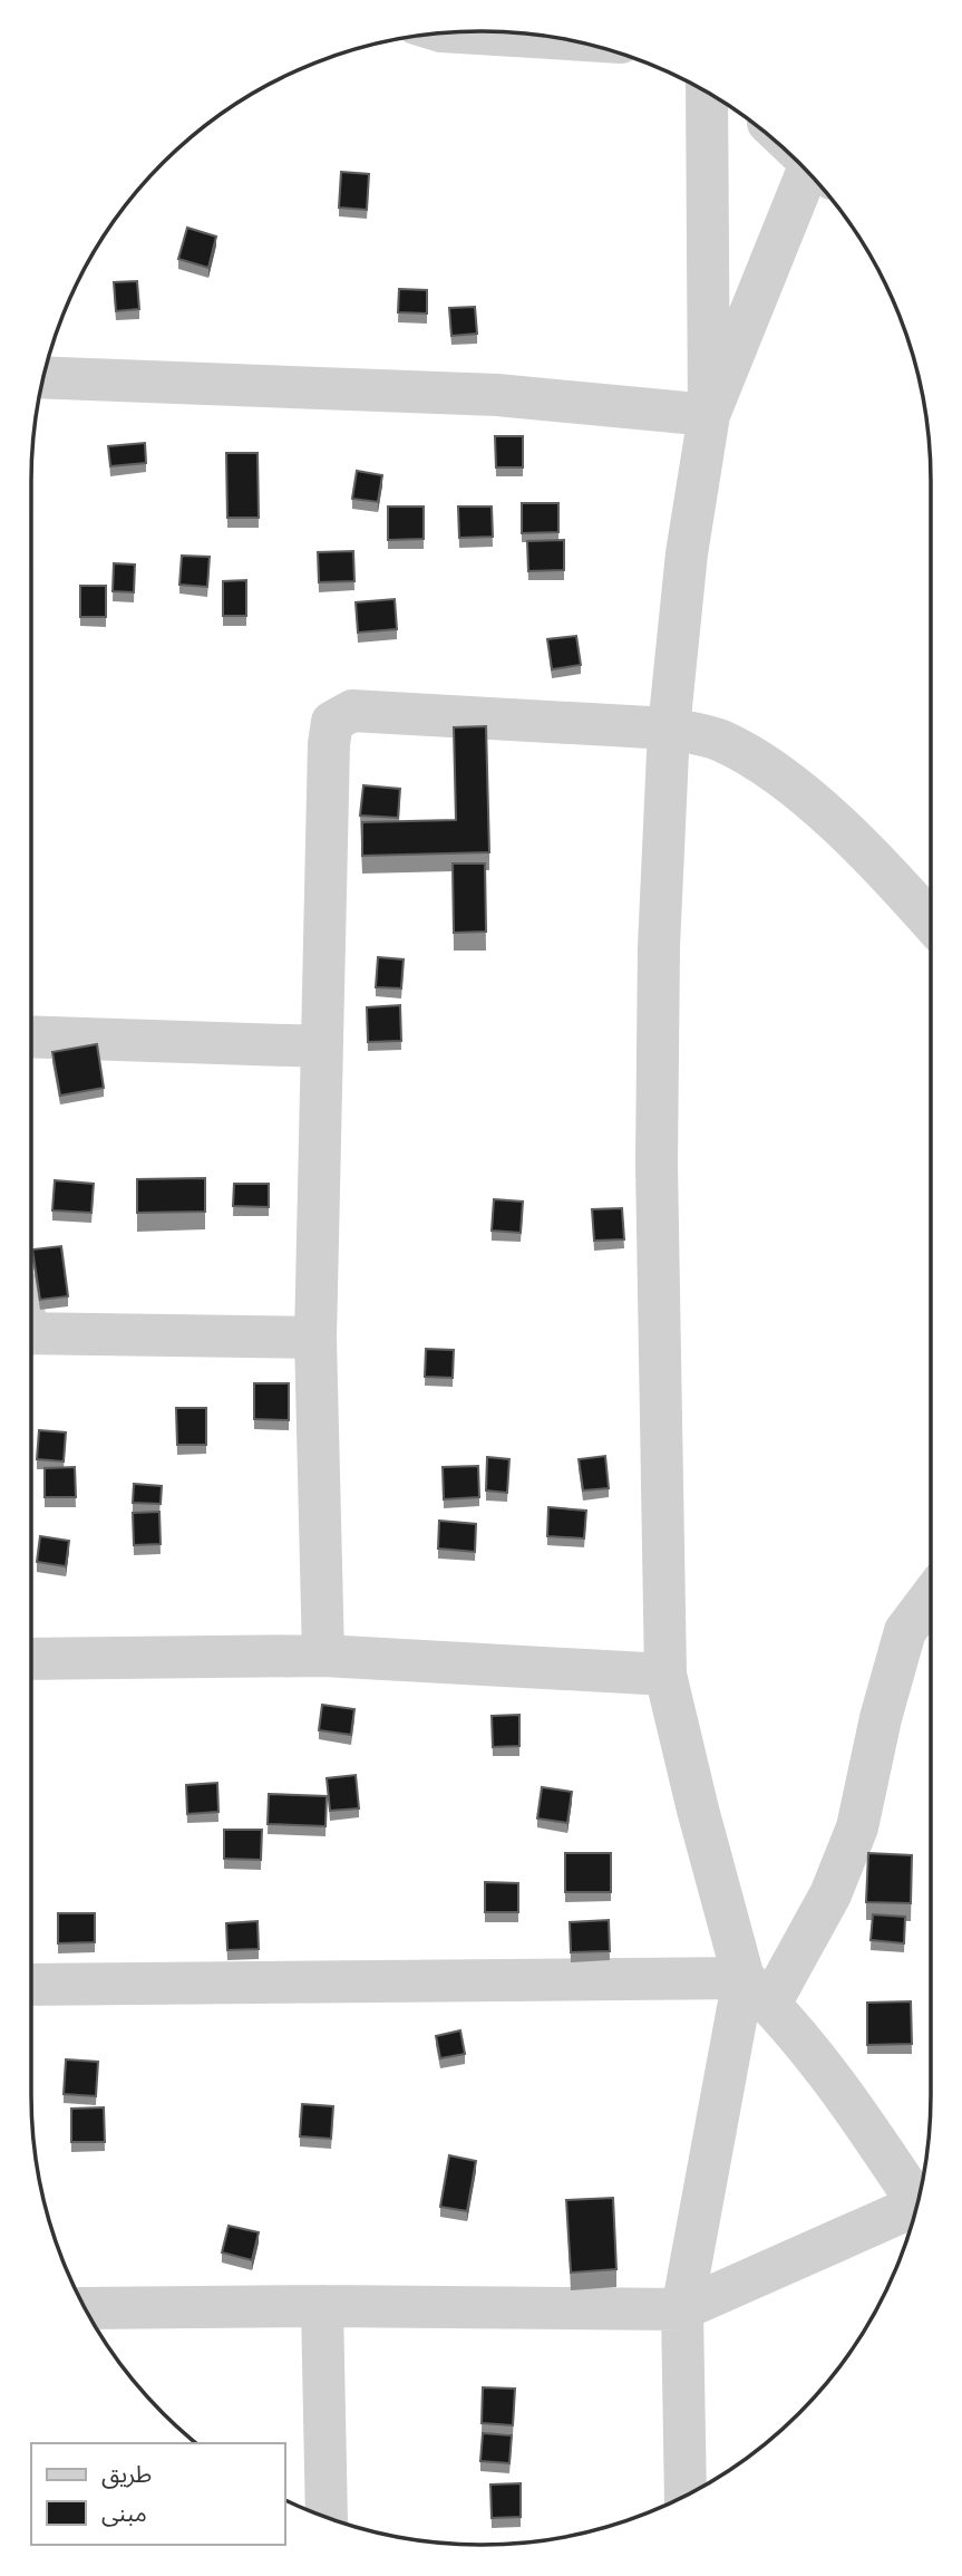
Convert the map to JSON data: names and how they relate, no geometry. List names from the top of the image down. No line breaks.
{"legend":["طريق","مبنى"]}
